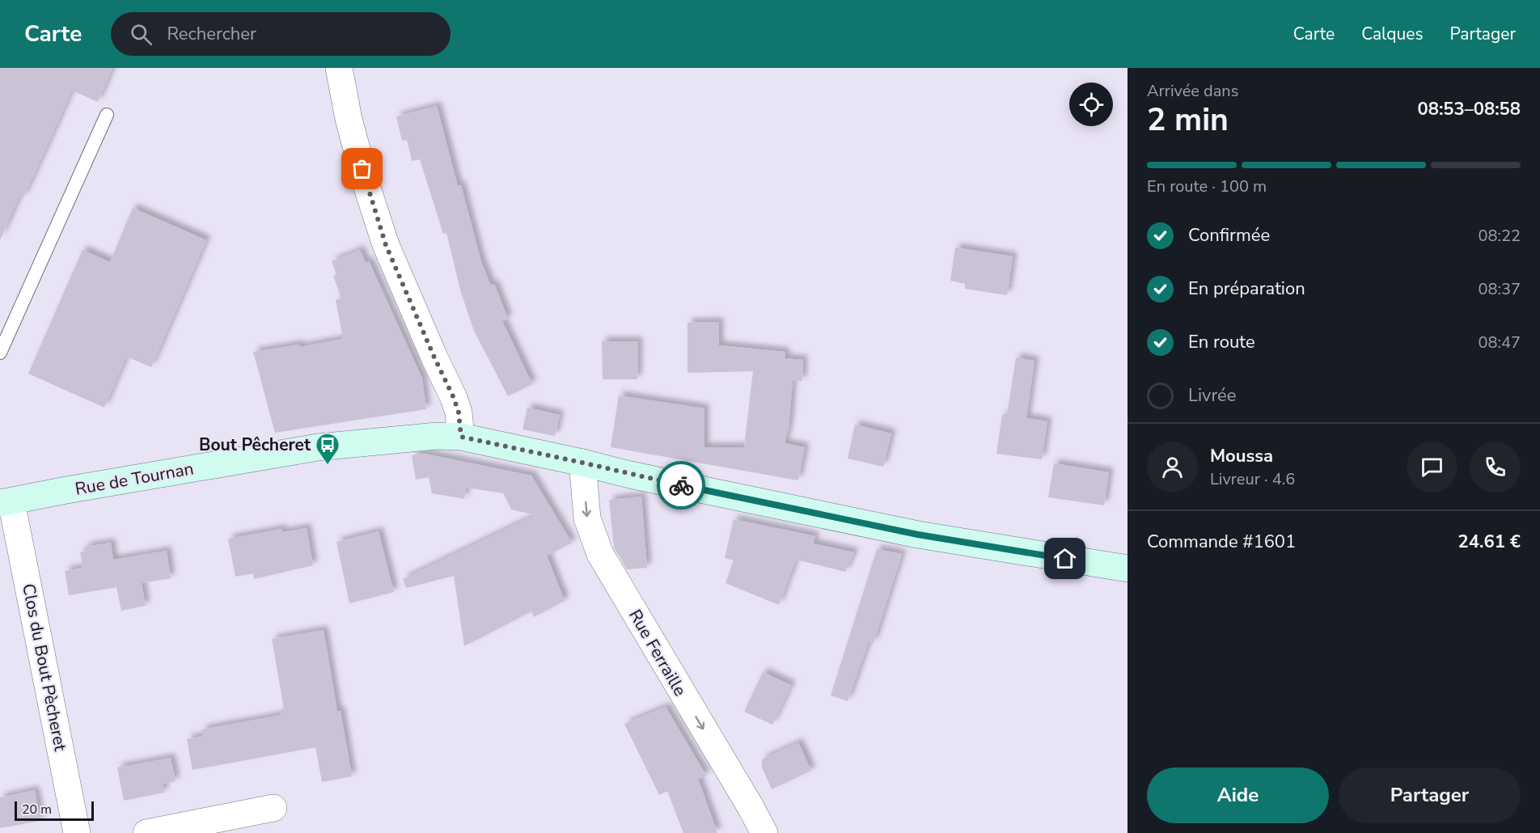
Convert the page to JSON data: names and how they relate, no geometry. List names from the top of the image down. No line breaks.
{"streets":{"street":["Rue de Tournan","Rue Ferraille","Clos du Bout Pècheret"]},"crossings":[["Rue de Tournan","Rue Ferraille"],["Rue de Tournan","Clos du Bout Pècheret"]],"one_way":["Rue Ferraille"],"places":{"bus stop":["Bout Pêcheret"]},"scale_bar":"20 m","page":{"header":"Carte","search":"Rechercher","nav":["Carte","Calques","Partager"],"heading":["2 min","Arrivée dans","08:53–08:58"],"panel":["Moussa","Livreur · 4.6","Commande #1601","24.61 €"],"bar":"En route · 100 m","list":[["Confirmée","08:22"],["En préparation","08:37"],["En route","08:47"],"Livrée"],"buttons":["Aide","Partager"],"scale":"20 m"}}
